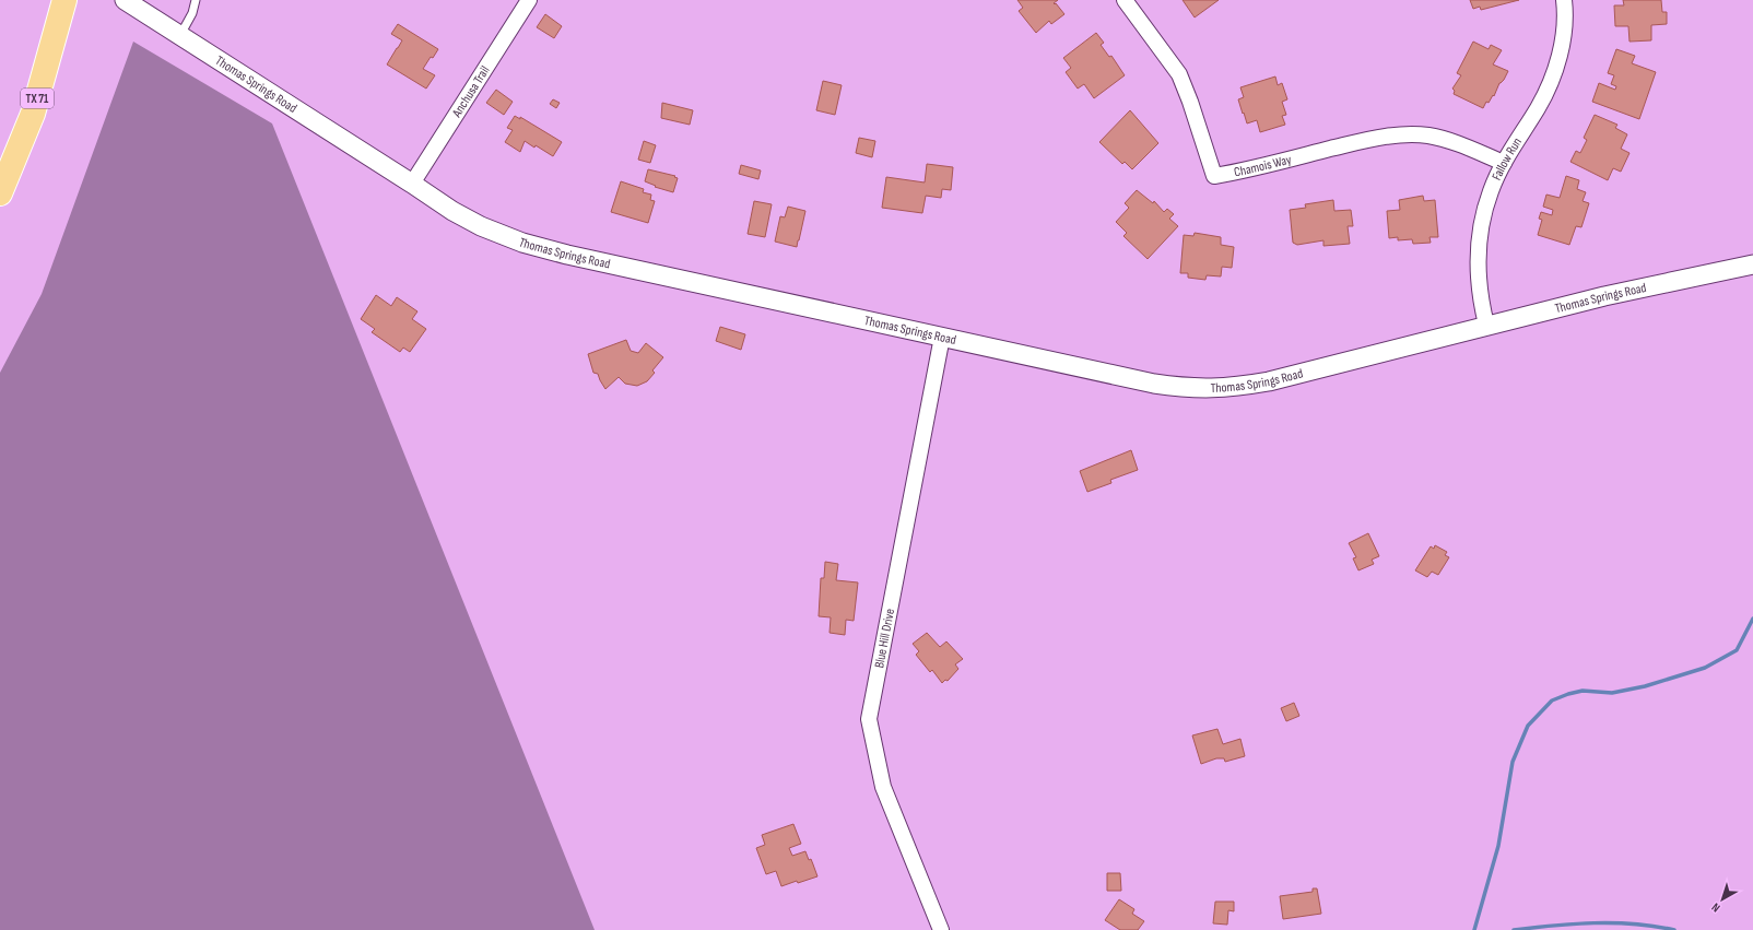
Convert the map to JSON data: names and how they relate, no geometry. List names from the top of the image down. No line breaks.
{"streets":{"main road":["TX 71"],"street":["Thomas Springs Road","Anchusa Trail","Fallow Run","Chamois Way","Blue Hill Drive"]},"crossings":[["Thomas Springs Road","Anchusa Trail"],["Thomas Springs Road","Fallow Run"],["Thomas Springs Road","Blue Hill Drive"],["Fallow Run","Chamois Way"]],"north":"bottom left"}
